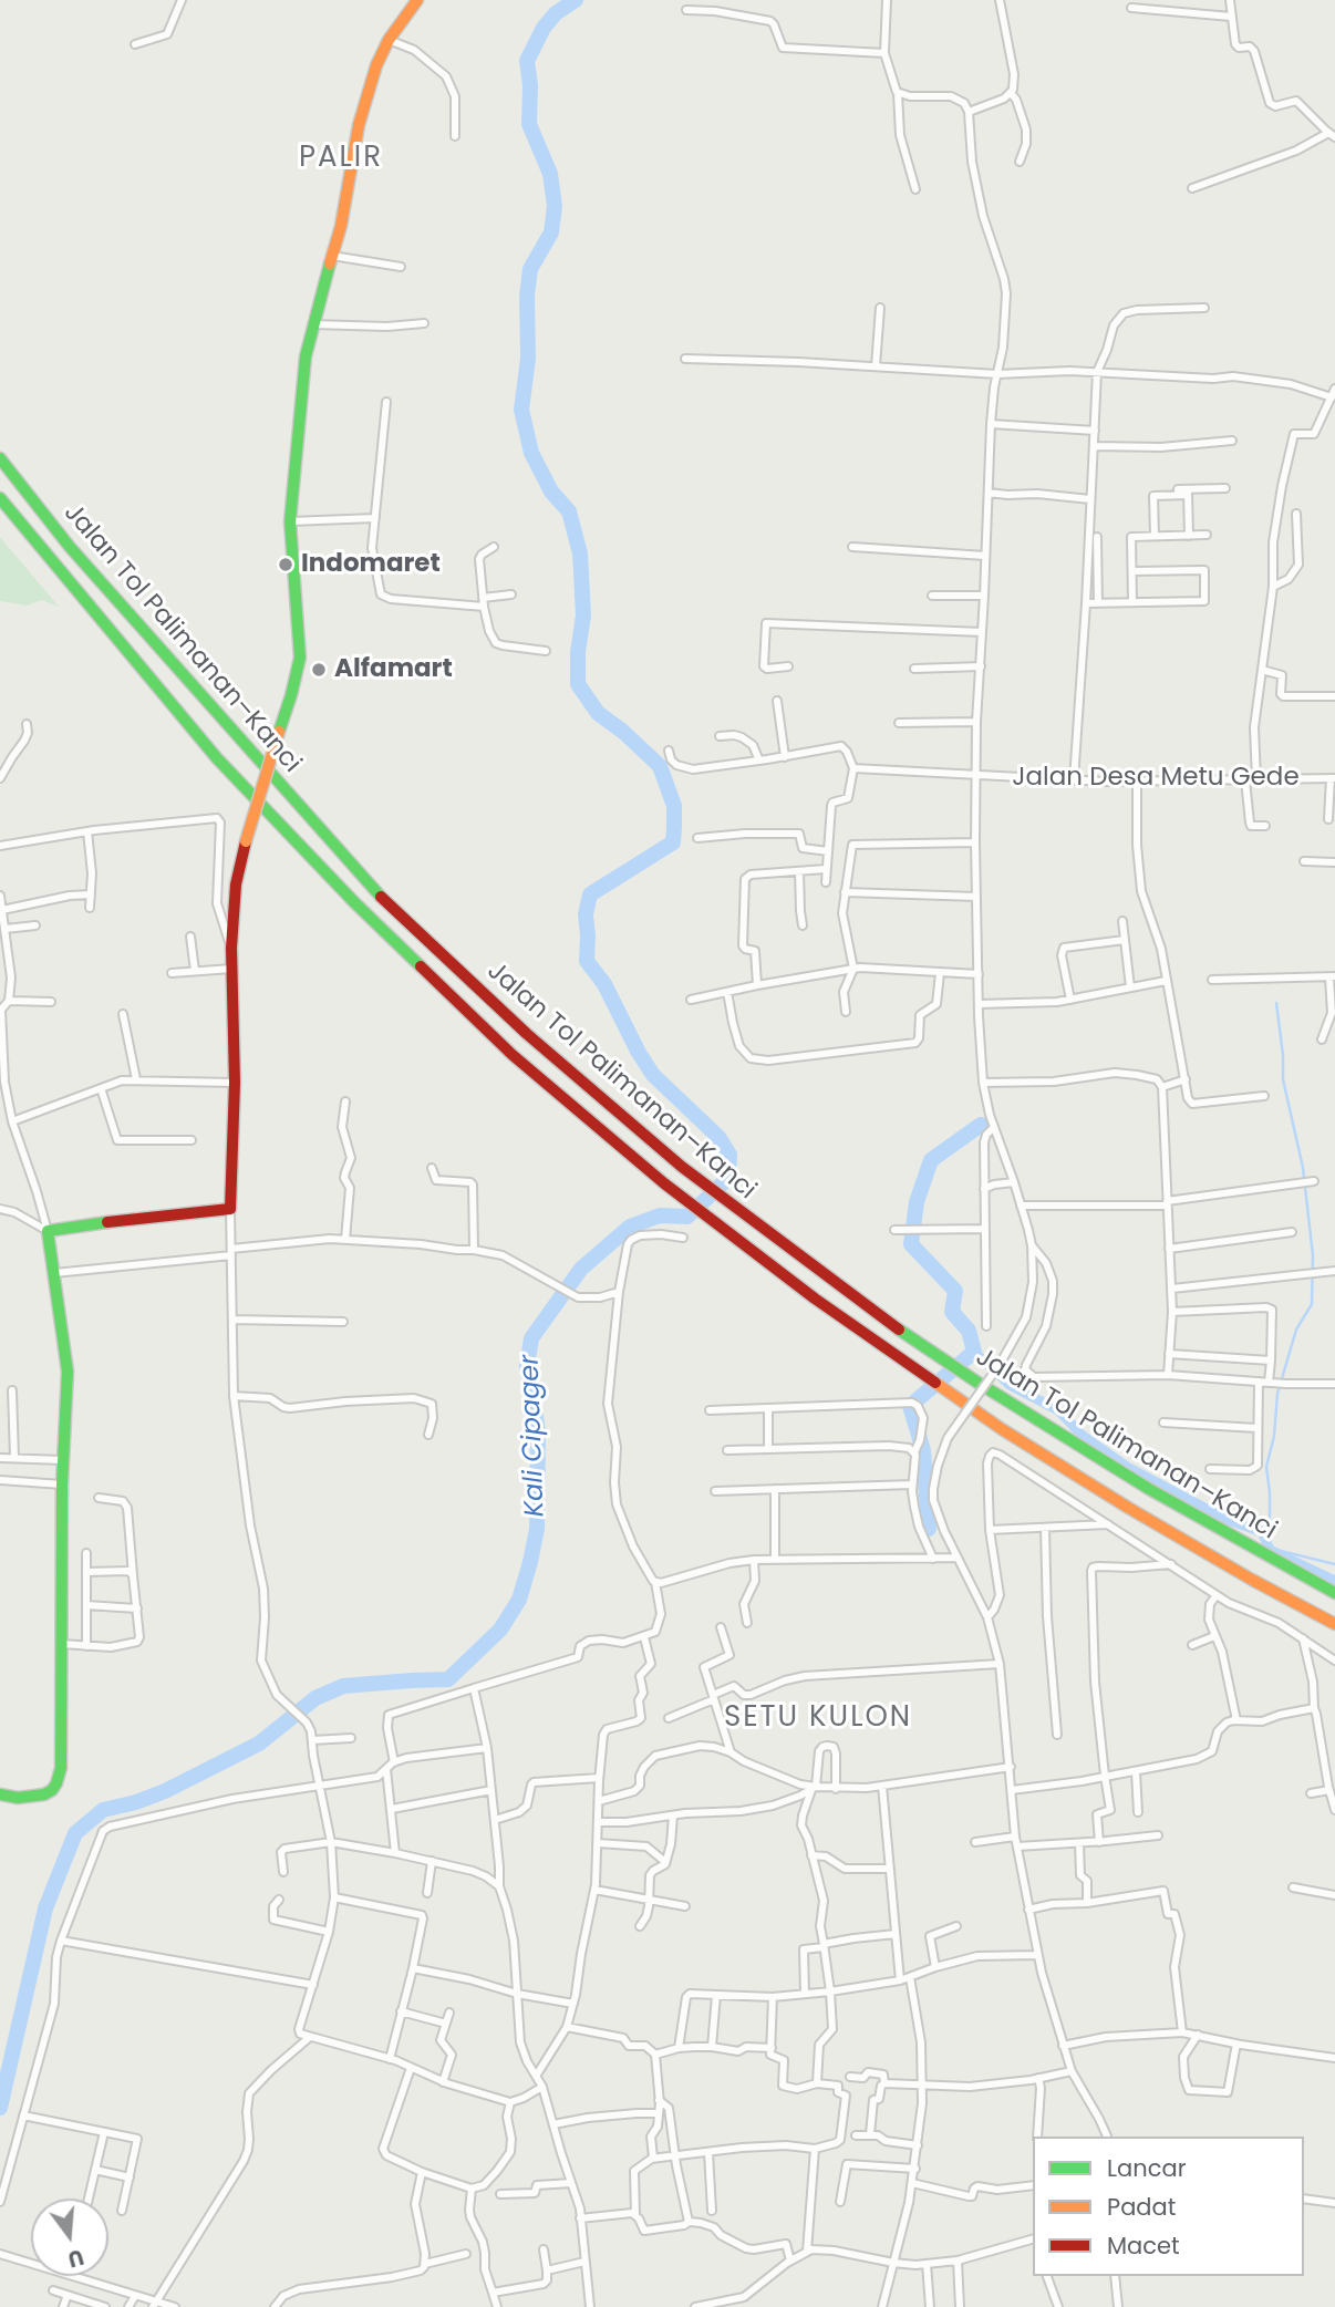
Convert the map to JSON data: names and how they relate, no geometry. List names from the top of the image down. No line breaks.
{"streets":{"main road":["Jalan Tol Palimanan–Kanci"],"street":["Jalan Desa Metu Gede"]},"districts":["PALIR","SETU KULON"],"water":["Kali Cipager"],"places":["Indomaret","Alfamart"],"legend":["Lancar","Padat","Macet"],"north":"bottom"}
